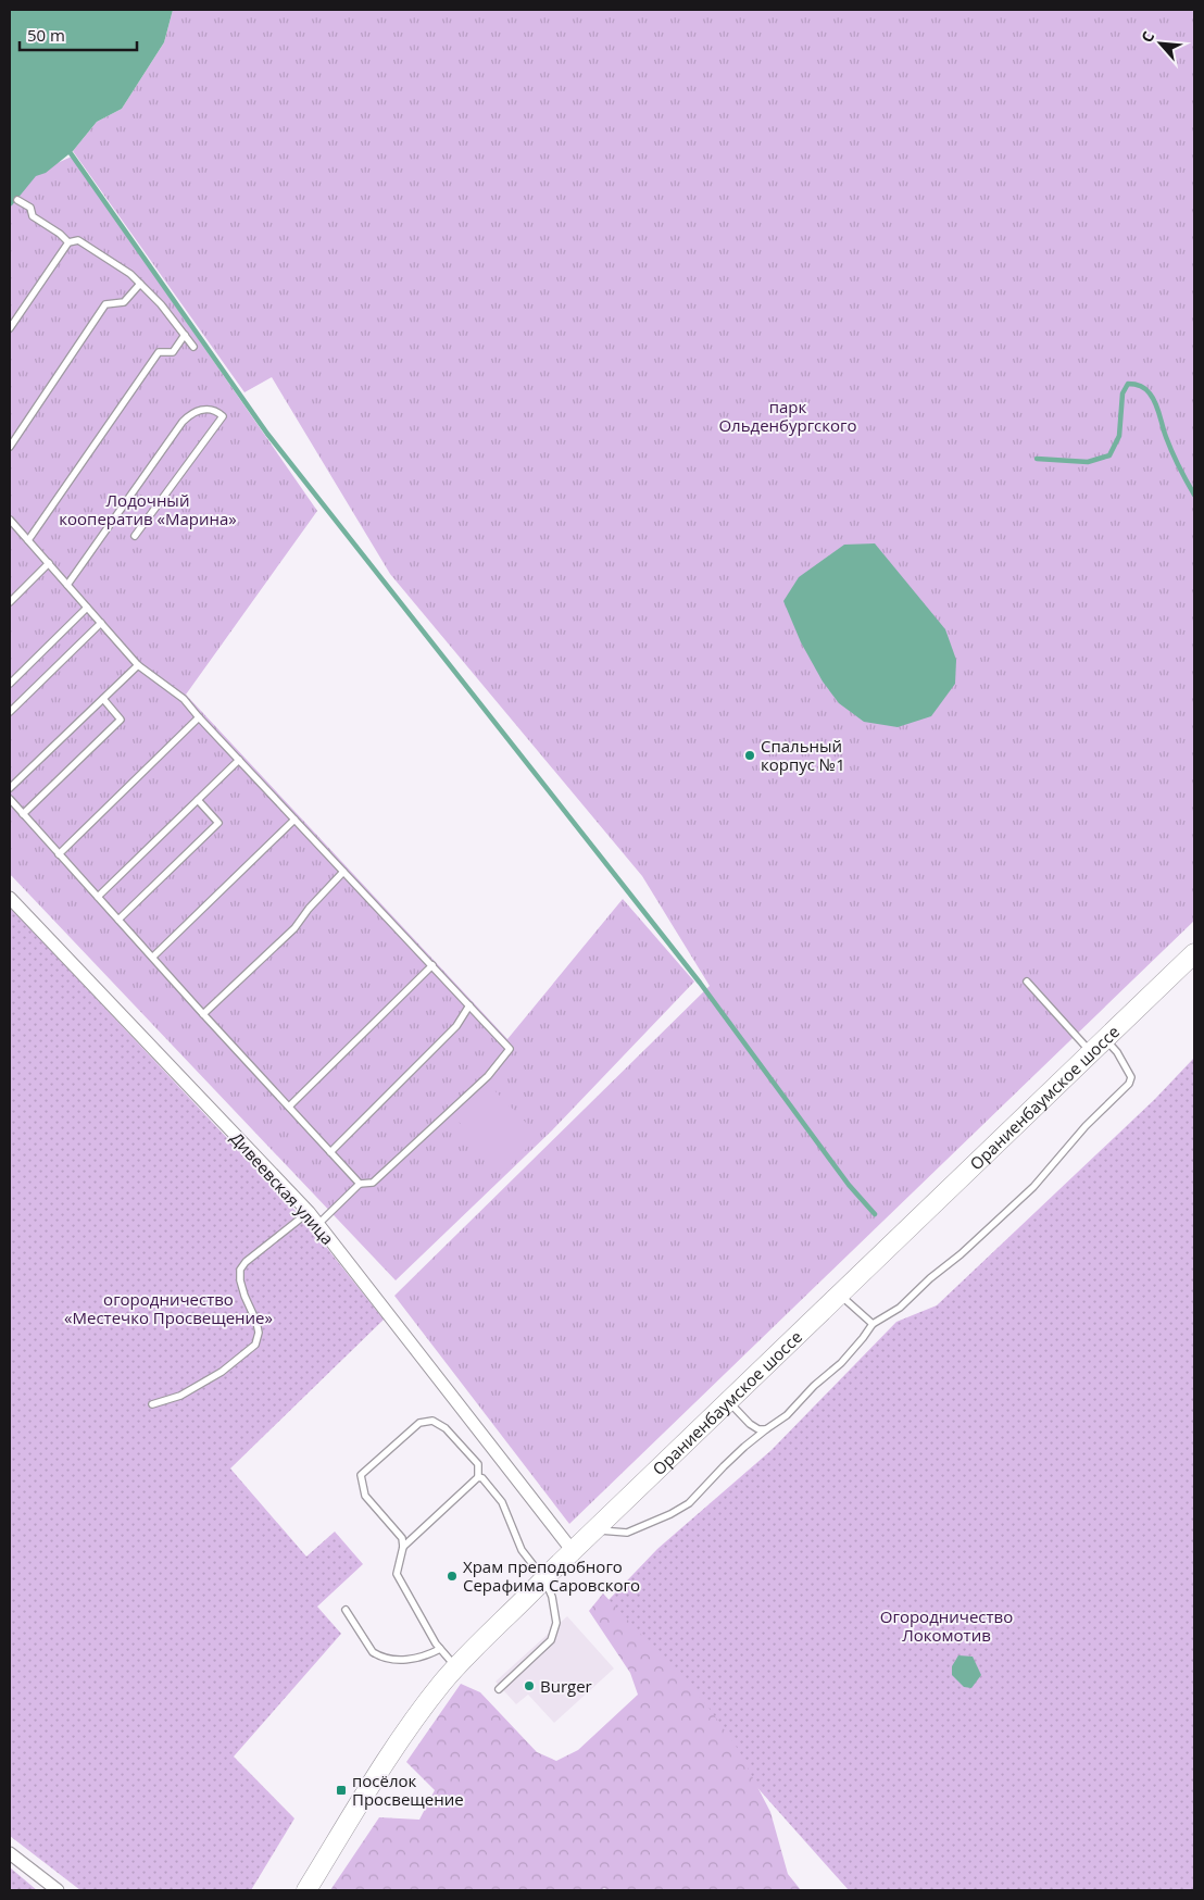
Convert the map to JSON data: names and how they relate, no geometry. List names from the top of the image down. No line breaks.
{"streets":{"main road":["Ораниенбаумское шоссе"],"street":["Дивеевская улица"]},"crossings":[["Ораниенбаумское шоссе","Дивеевская улица"]],"parks":["парк Ольденбургского","Лодочный кооператив «Марина»","огородничество «Местечко Просвещение»","Огородничество Локомотив"],"places":{"other":["Спальный корпус №1","Храм преподобного Серафима Саровского","Burger"],"transit":["посёлок Просвещение"]},"scale_bar":"50 m","north":"top left"}
